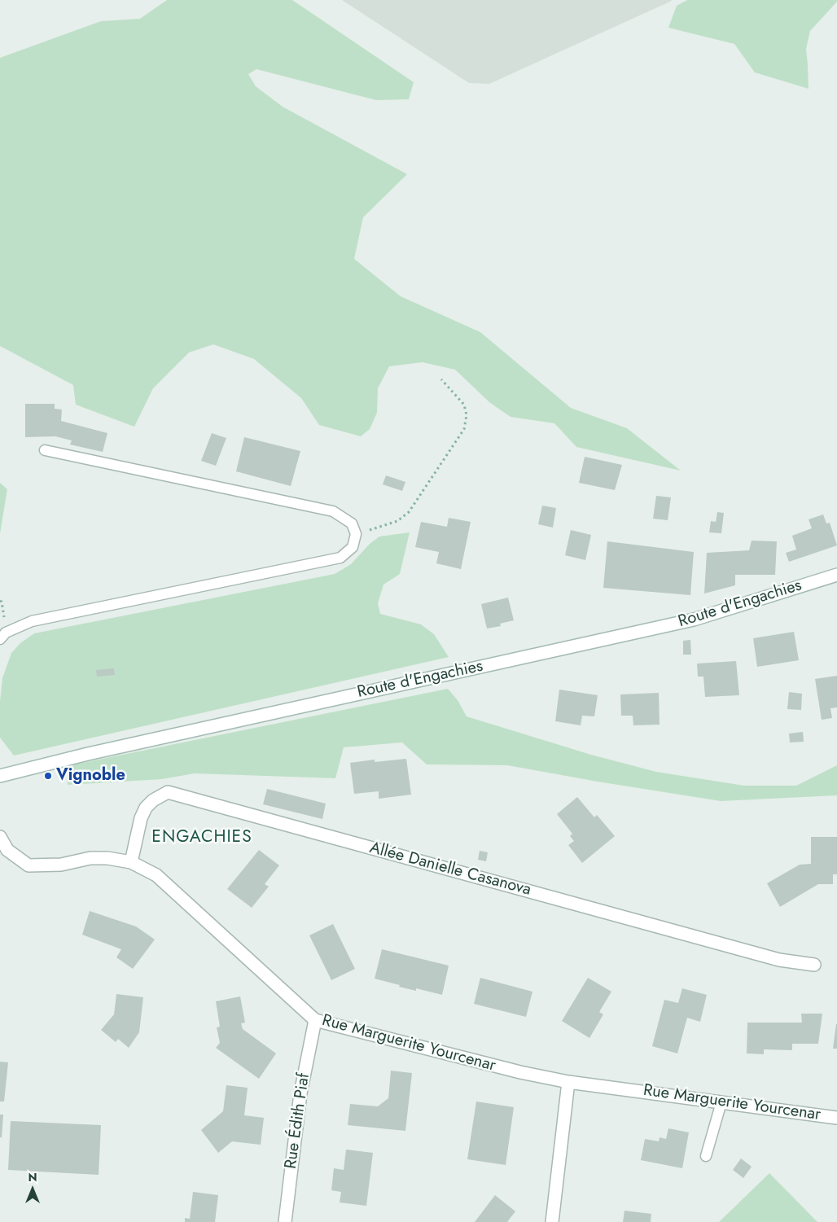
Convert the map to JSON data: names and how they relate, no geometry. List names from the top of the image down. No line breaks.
{"streets":{"street":["Route d'Engachies","Allée Danielle Casanova","Rue Marguerite Yourcenar","Rue Édith Piaf"]},"crossings":[["Allée Danielle Casanova","Rue Marguerite Yourcenar"],["Rue Marguerite Yourcenar","Rue Édith Piaf"]],"districts":["ENGACHIES"],"places":["Vignoble"],"north":"top"}
